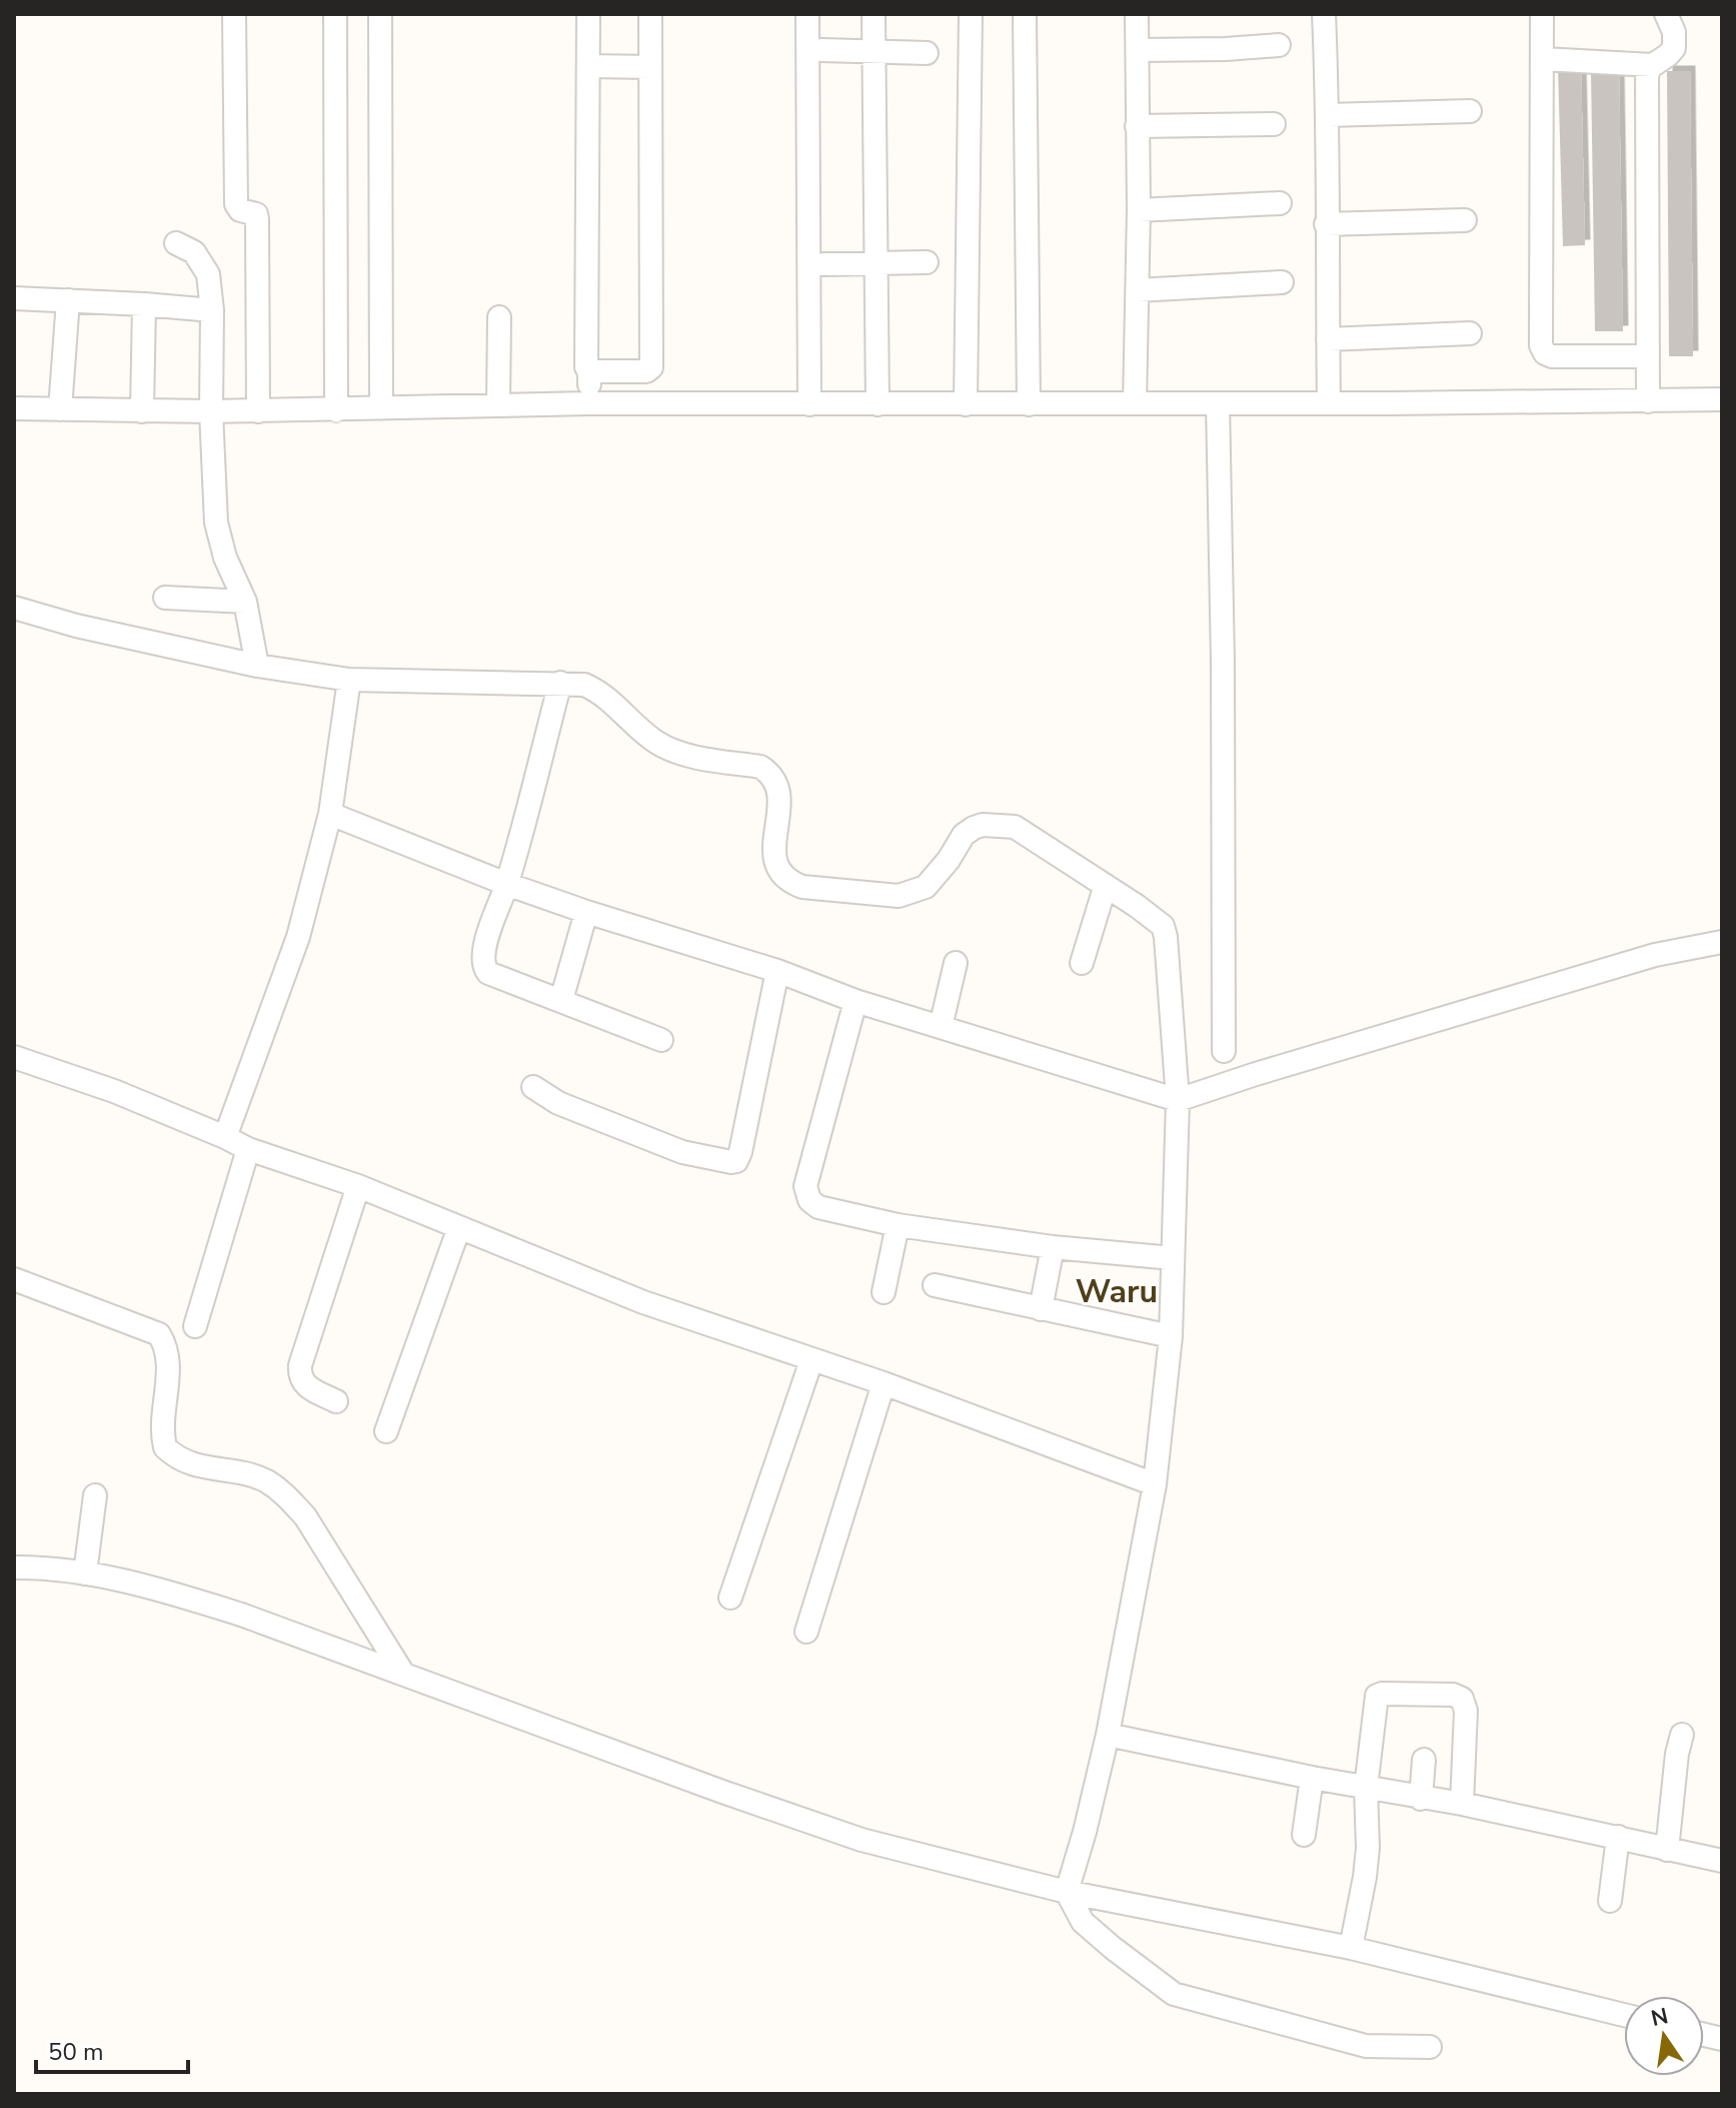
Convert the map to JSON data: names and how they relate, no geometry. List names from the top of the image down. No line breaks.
{"districts":["Waru"],"scale_bar":"50 m","north":"top"}
